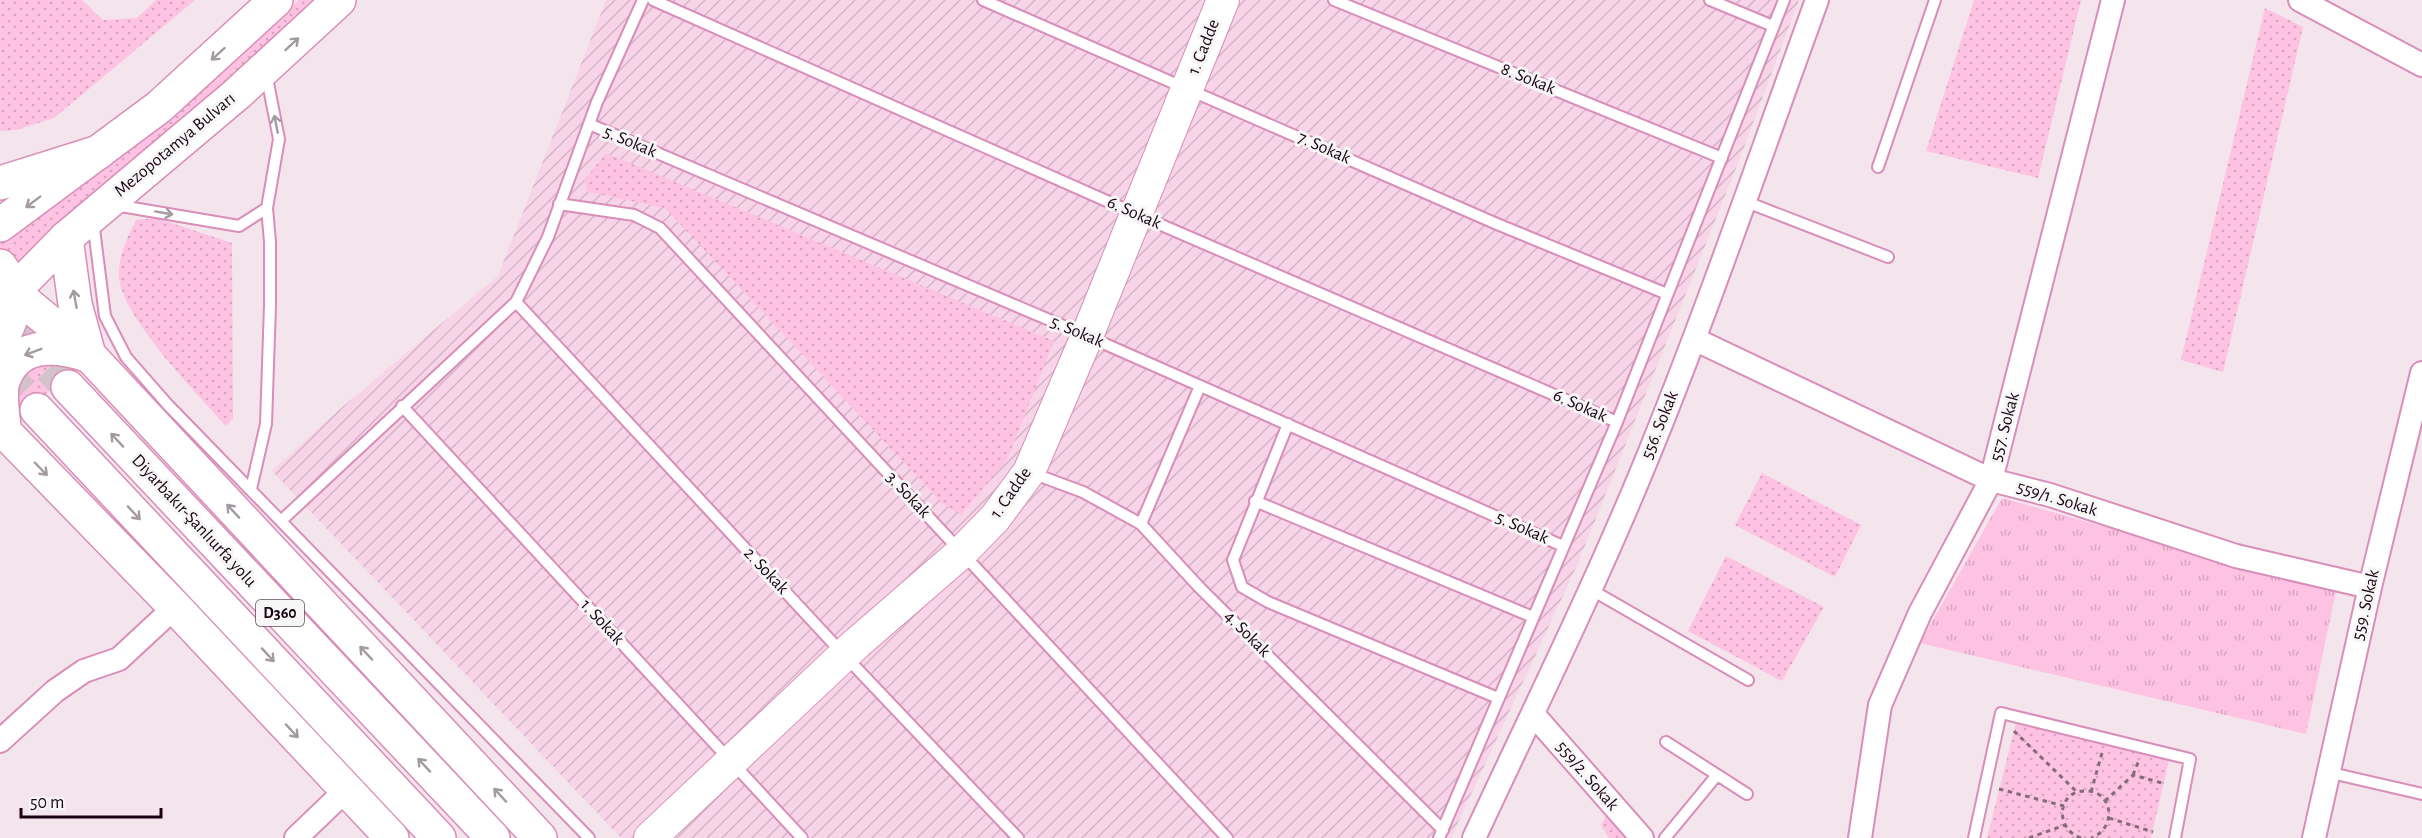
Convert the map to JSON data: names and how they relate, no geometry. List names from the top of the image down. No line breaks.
{"streets":{"main road":["Mezopotamya Bulvarı","Diyarbakır-Şanlıurfa yolu","D360"],"street":["1. Cadde","556. Sokak","557. Sokak","559/1. Sokak","559. Sokak","559/2. Sokak"],"lane":["8. Sokak","5. Sokak","7. Sokak","6. Sokak","3. Sokak","2. Sokak","1. Sokak","4. Sokak"]},"crossings":[["1. Cadde","5. Sokak"],["1. Cadde","7. Sokak"],["1. Cadde","6. Sokak"],["1. Cadde","3. Sokak"],["1. Cadde","2. Sokak"],["1. Cadde","1. Sokak"],["1. Cadde","4. Sokak"],["556. Sokak","559/1. Sokak"],["556. Sokak","559/2. Sokak"],["557. Sokak","559/1. Sokak"],["559/1. Sokak","559. Sokak"]],"scale_bar":"50 m"}
